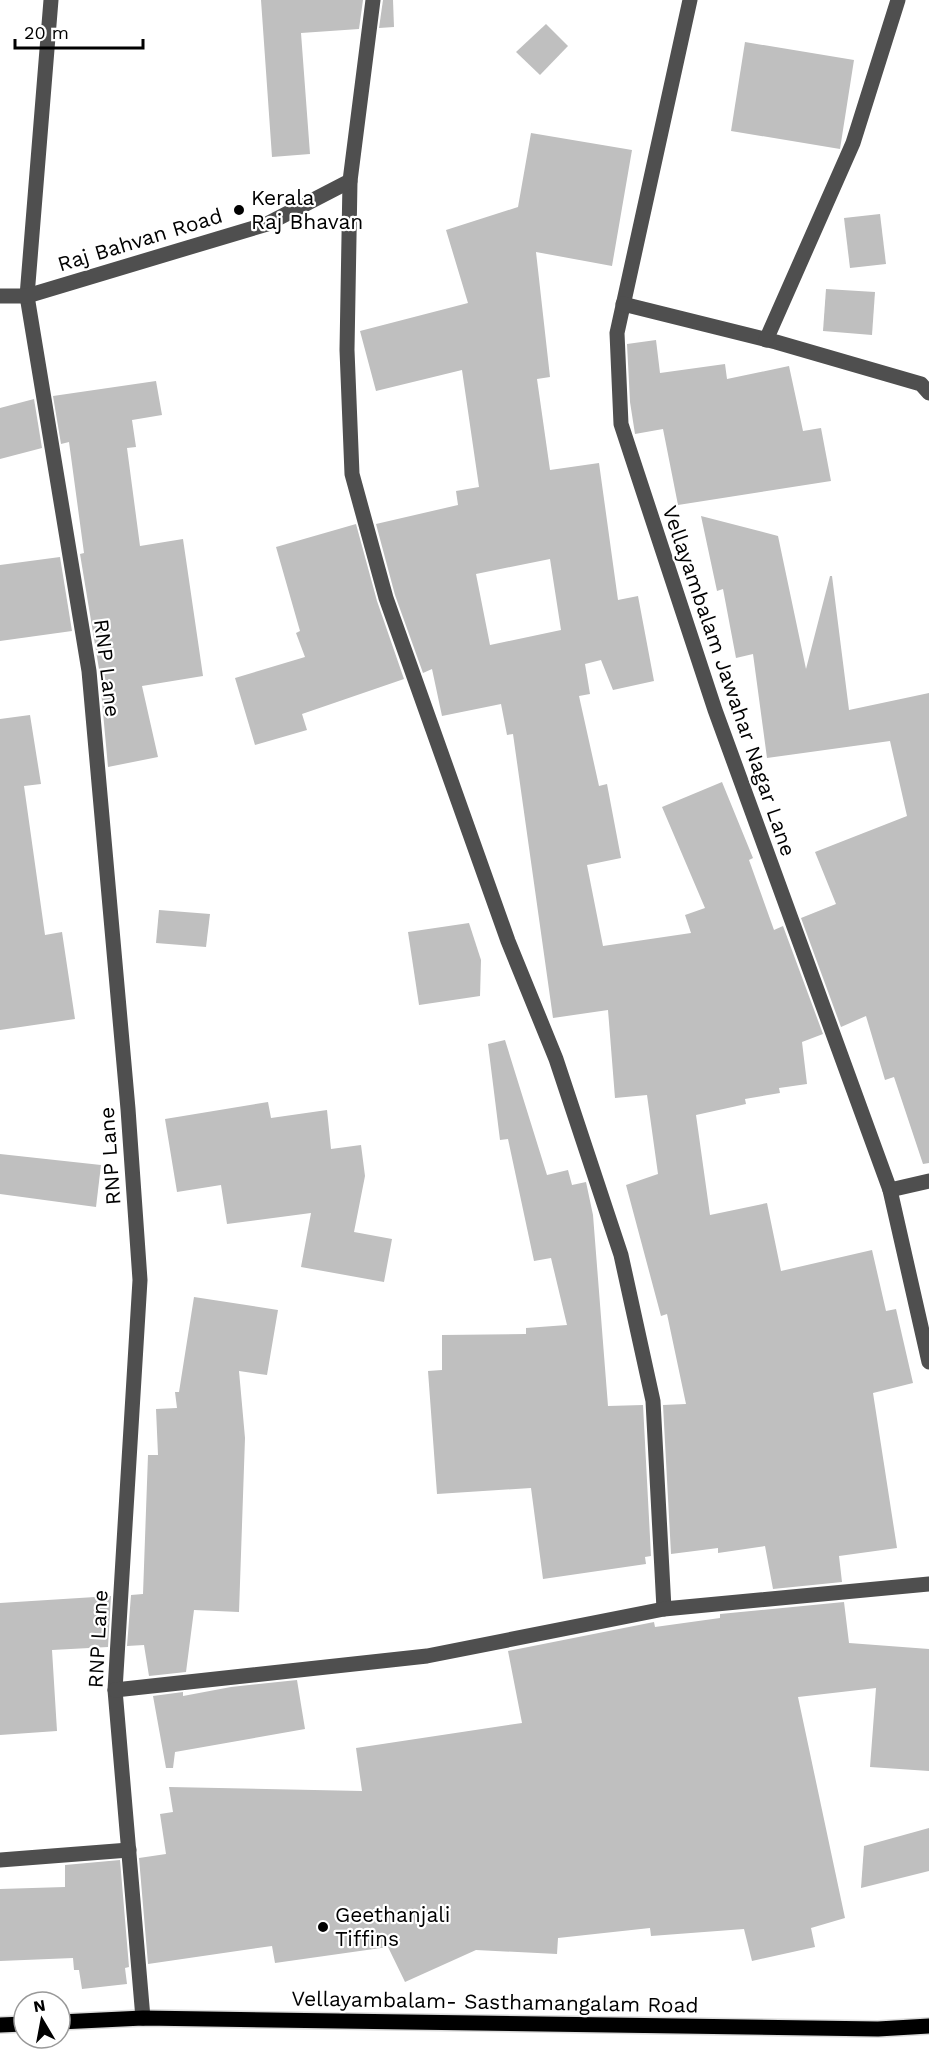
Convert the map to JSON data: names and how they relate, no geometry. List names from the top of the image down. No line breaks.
{"streets":{"main road":["Vellayambalam- Sasthamangalam Road"],"street":["Raj Bahvan Road","RNP Lane","Vellayambalam Jawahar Nagar Lane"]},"crossings":[["Raj Bahvan Road","RNP Lane"],["RNP Lane","Vellayambalam- Sasthamangalam Road"]],"places":["Kerala Raj Bhavan","Geethanjali Tiffins"],"scale_bar":"20 m","north":"top"}
